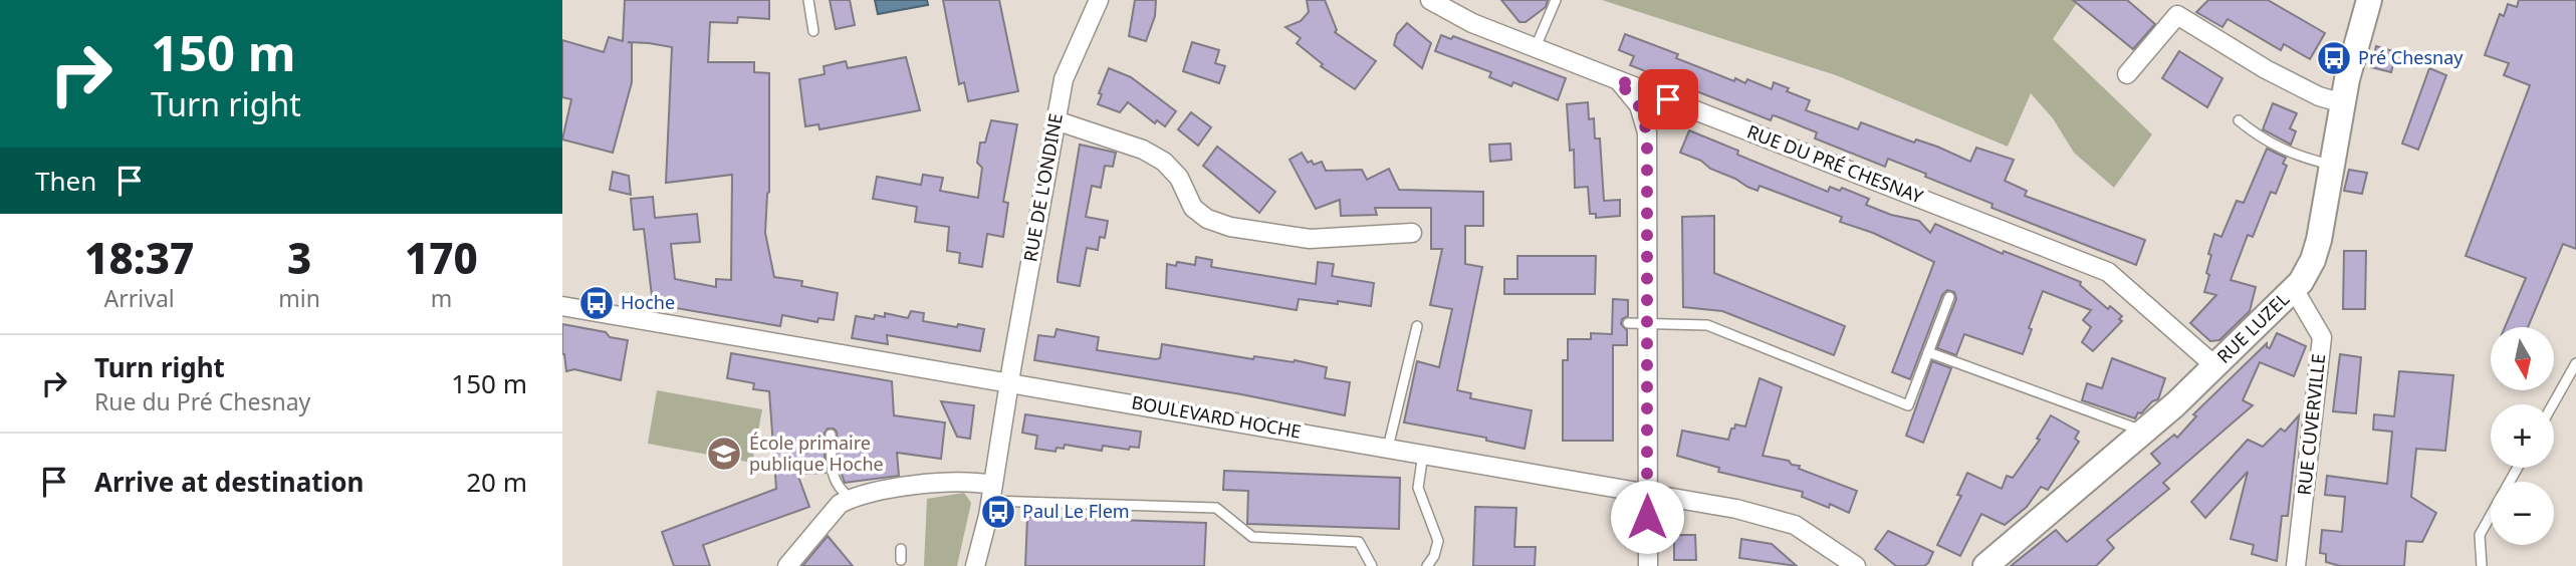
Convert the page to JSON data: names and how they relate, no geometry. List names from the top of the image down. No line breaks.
{"streets":{"street":["RUE DU PRÉ CHESNAY","RUE DE L'ONDINE","RUE LUZEL","BOULEVARD HOCHE","RUE CUVERVILLE"]},"crossings":[["RUE DU PRÉ CHESNAY","RUE LUZEL"],["RUE DE L'ONDINE","BOULEVARD HOCHE"],["RUE LUZEL","RUE CUVERVILLE"]],"places":{"bus stop":["Pré Chesnay","Hoche","Paul Le Flem"],"school or university":["École primaire publique Hoche"]},"north":"bottom","page":{"turn":["150 m","Turn right"],"then":"Then","eta":["18:37","Arrival","3","min","170","m"],"map_buttons":["+","−"],"list":[{"name":"Turn right","note":"Rue du Pré Chesnay","value":"150 m"},{"name":"Arrive at destination","value":"20 m"}]}}
